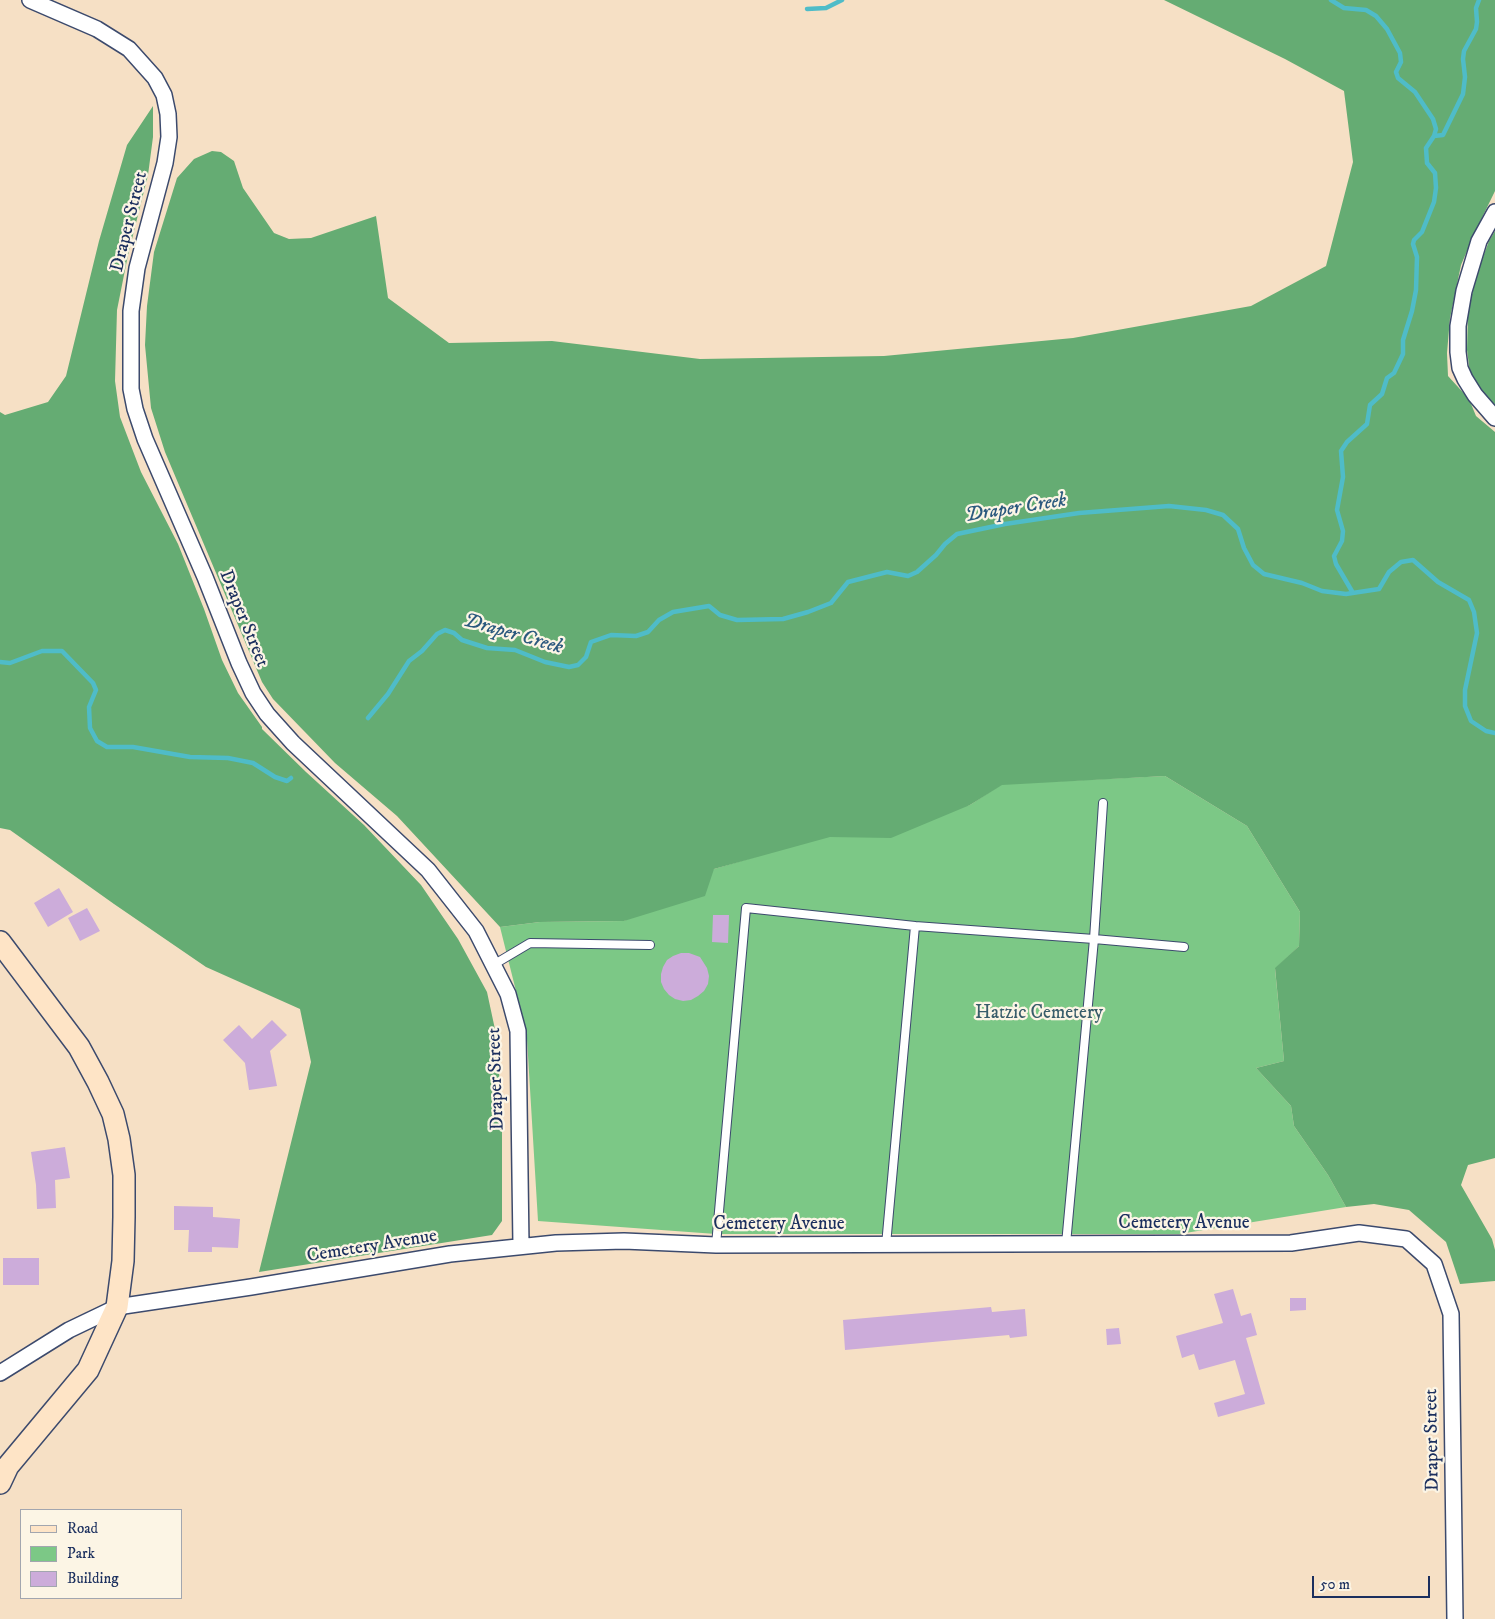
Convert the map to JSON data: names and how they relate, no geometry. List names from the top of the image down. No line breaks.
{"streets":{"street":["Draper Street","Cemetery Avenue"]},"crossings":[["Draper Street","Cemetery Avenue"]],"water":["Draper Creek"],"parks":["Hatzic Cemetery"],"legend":["Road","Park","Building"],"scale_bar":"50 m"}
